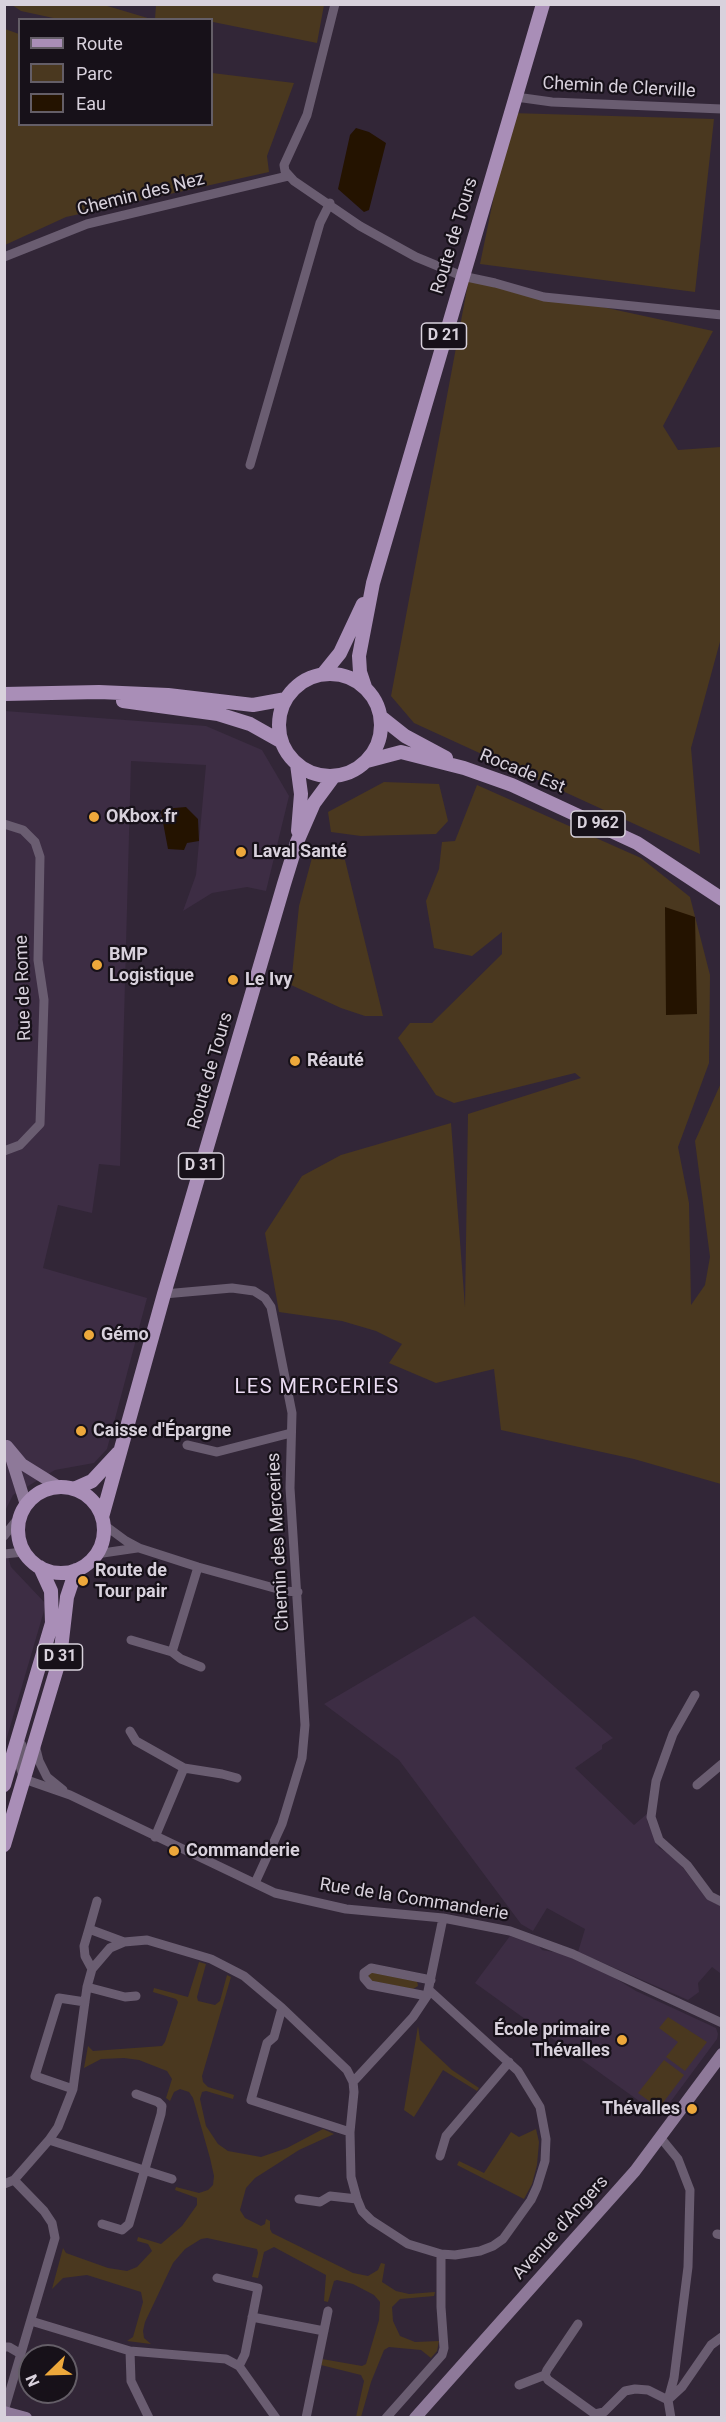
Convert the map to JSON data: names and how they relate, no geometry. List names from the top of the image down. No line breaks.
{"streets":{"main road":["Route de Tours","D 21","Rocade Est","D 962","D 31"],"street":["Chemin de Clerville","Chemin des Nez","Rue de Rome","Chemin des Merceries","Rue de la Commanderie","Avenue d'Angers"]},"crossings":[["Chemin de Clerville","Route de Tours"],["Route de Tours","Rocade Est"],["Route de Tours","D 31"],["Route de Tours","Chemin des Merceries"],["D 31","Rue de la Commanderie"],["Chemin des Merceries","Rue de la Commanderie"]],"districts":["LES MERCERIES"],"places":["OKbox.fr","Laval Santé","BMP Logistique","Le Ivy","Réauté","Gémo","Caisse d'Épargne","Route de Tour pair","Commanderie","École primaire Thévalles","Thévalles"],"legend":["Route","Parc","Eau"],"north":"bottom left"}
